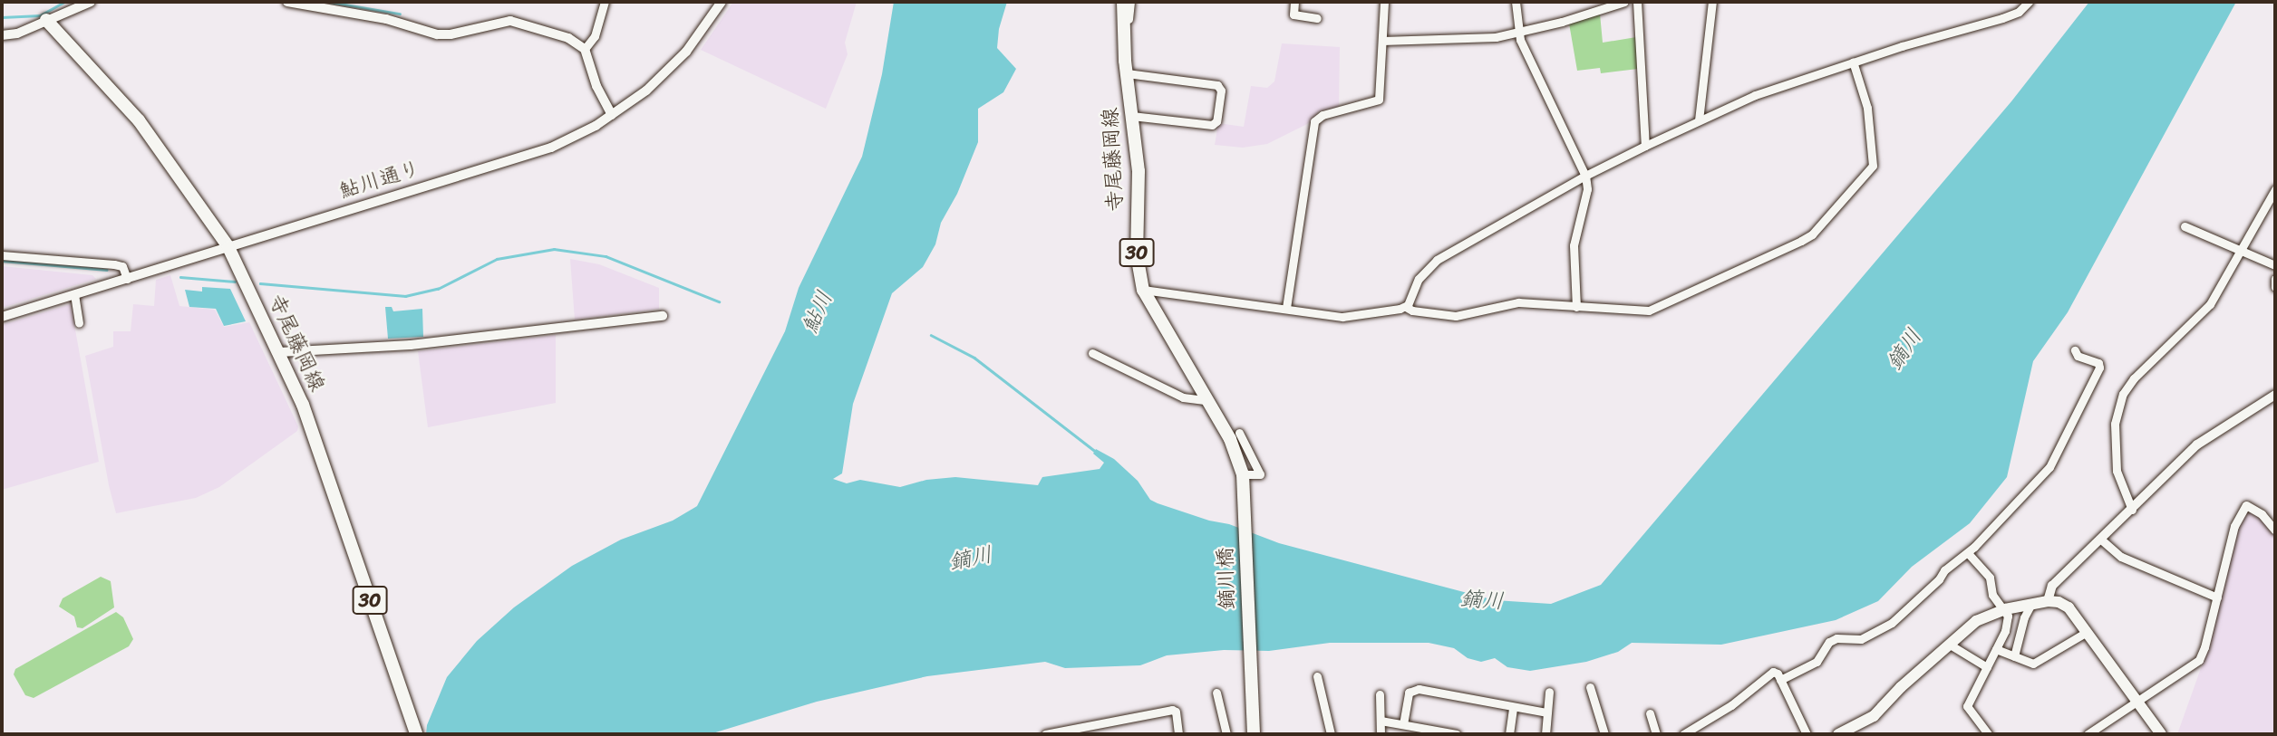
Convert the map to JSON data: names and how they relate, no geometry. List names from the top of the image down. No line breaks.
{"streets":{"main road":["寺尾藤岡線","30","鏑川橋"],"street":["鮎川通り"]},"crossings":[["寺尾藤岡線","鮎川通り"],["寺尾藤岡線","鏑川橋"]],"water":["鮎川","鏑川"]}
